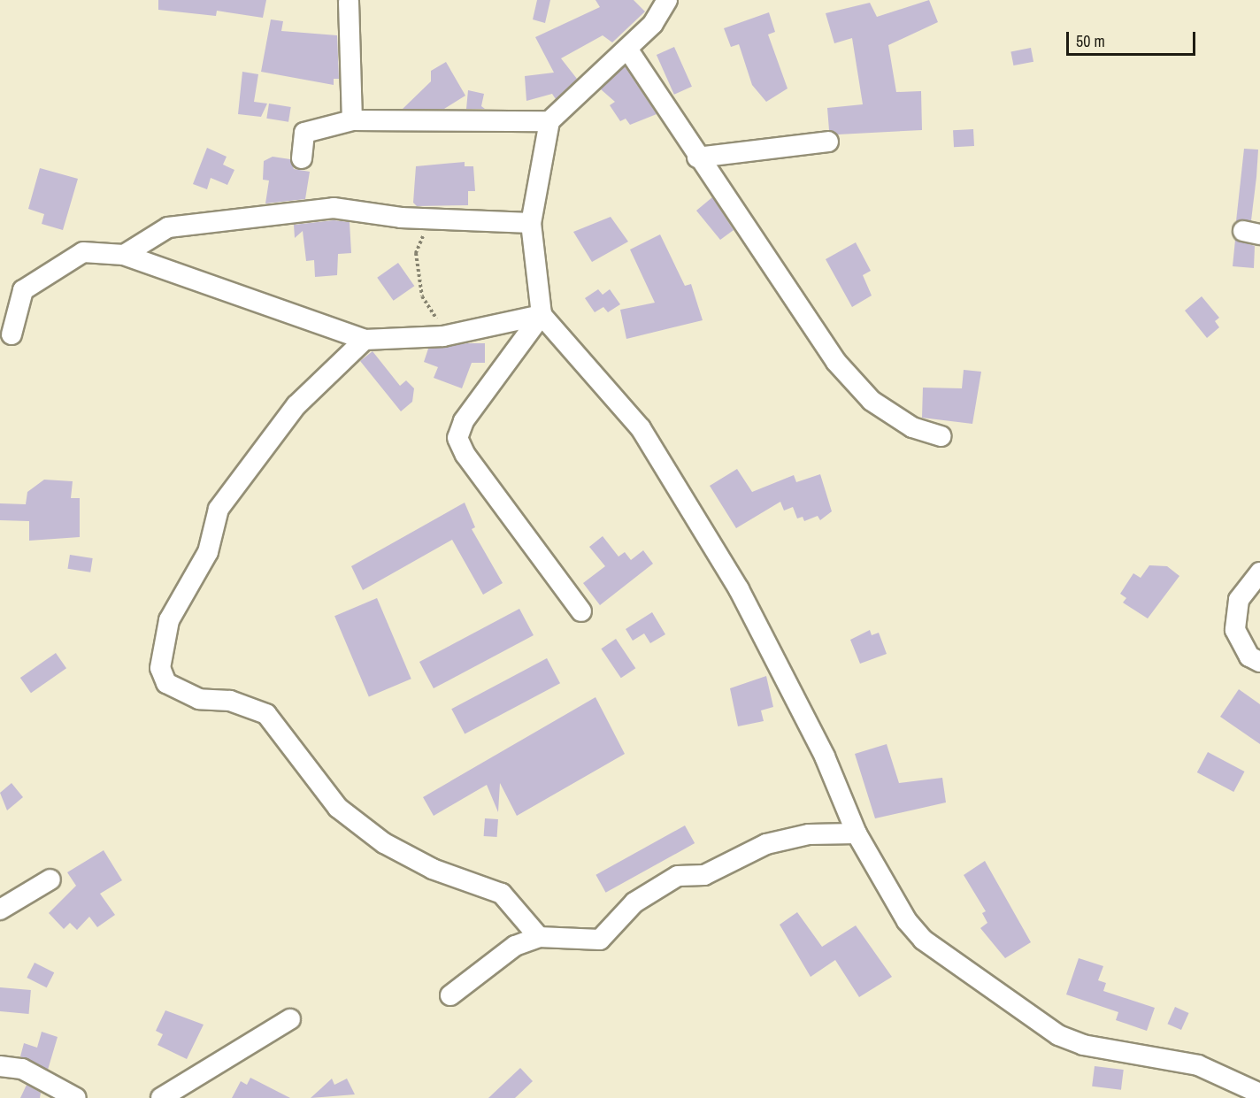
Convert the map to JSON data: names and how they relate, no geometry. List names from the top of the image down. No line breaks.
{"scale_bar":"50 m"}
